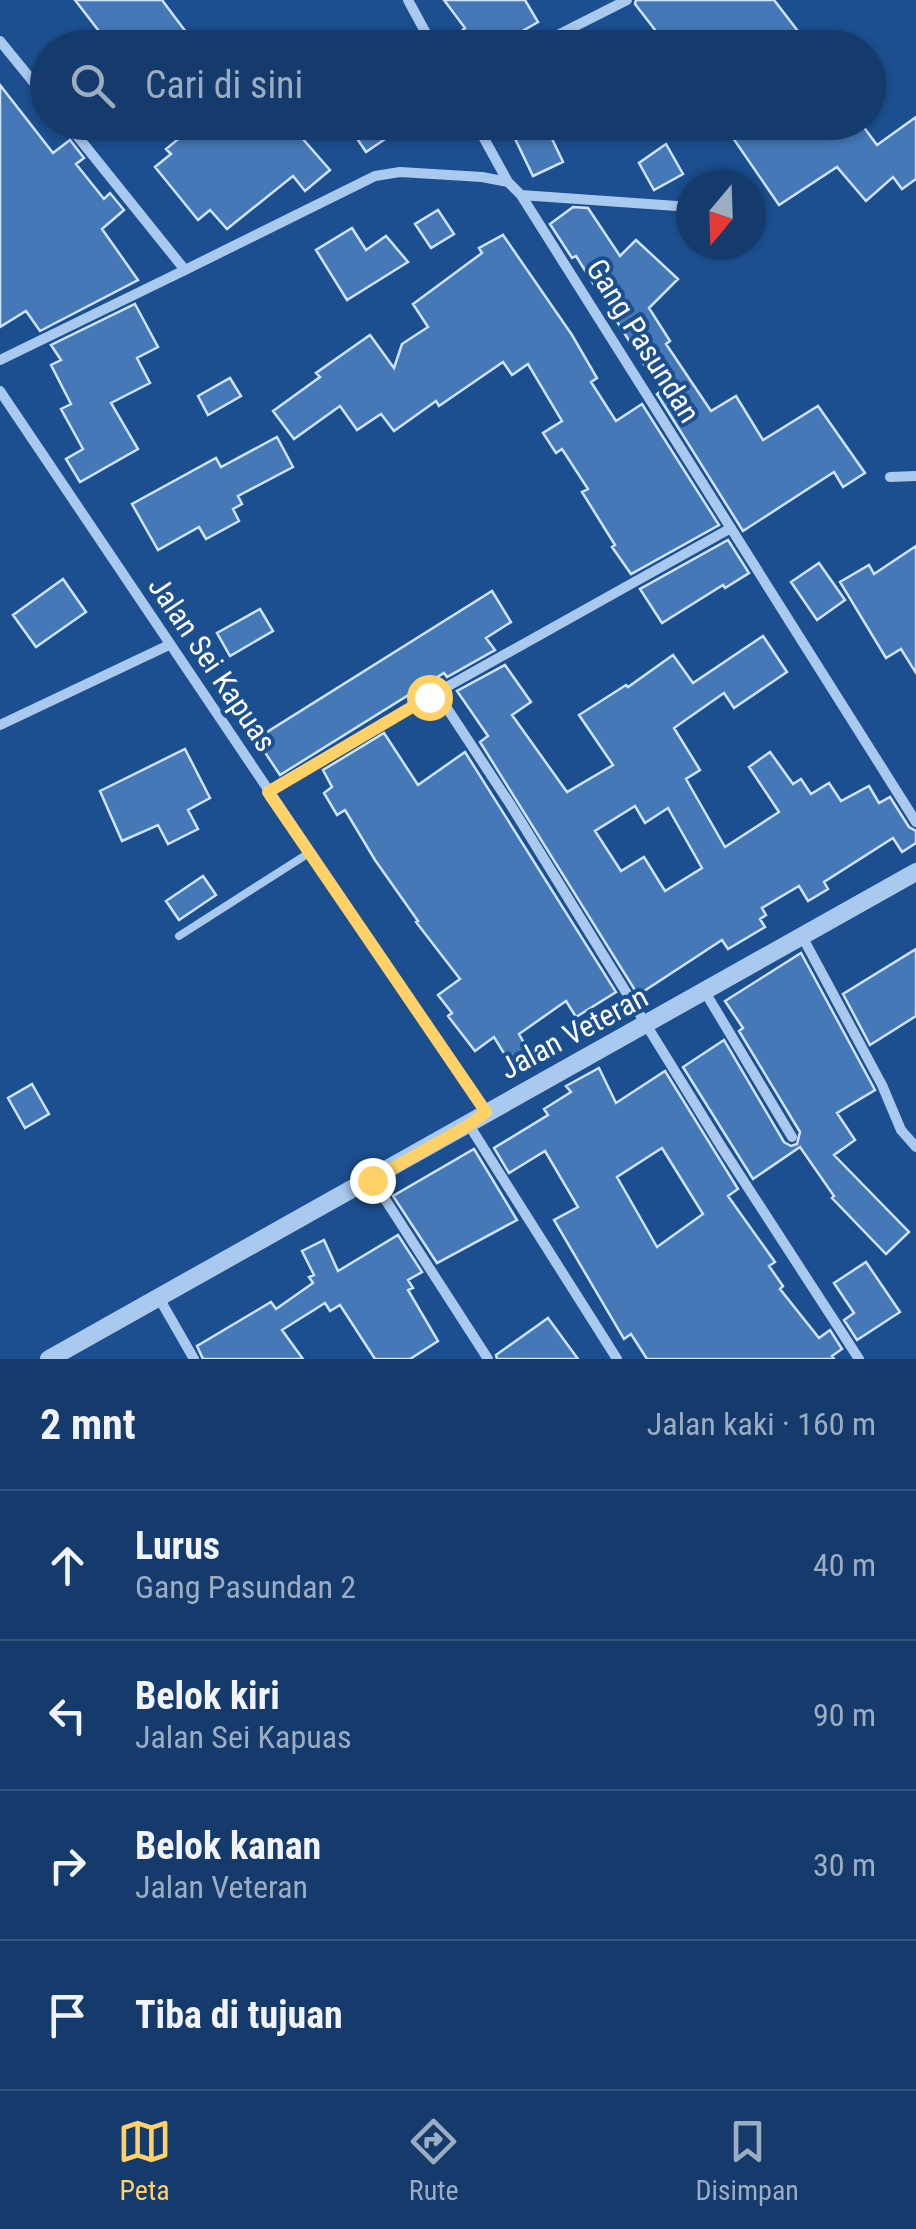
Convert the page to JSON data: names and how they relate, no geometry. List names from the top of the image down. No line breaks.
{"streets":{"street":["Gang Pasundan","Jalan Sei Kapuas","Jalan Veteran"]},"crossings":[["Jalan Sei Kapuas","Jalan Veteran"]],"north":"bottom","page":{"search":"Cari di sini","heading":["2 mnt","Jalan kaki · 160 m"],"list":[["Lurus","Gang Pasundan 2","40 m"],["Belok kiri","Jalan Sei Kapuas","90 m"],["Belok kanan","Jalan Veteran","30 m"],"Tiba di tujuan"],"nav":["Peta","Rute","Disimpan"]}}
